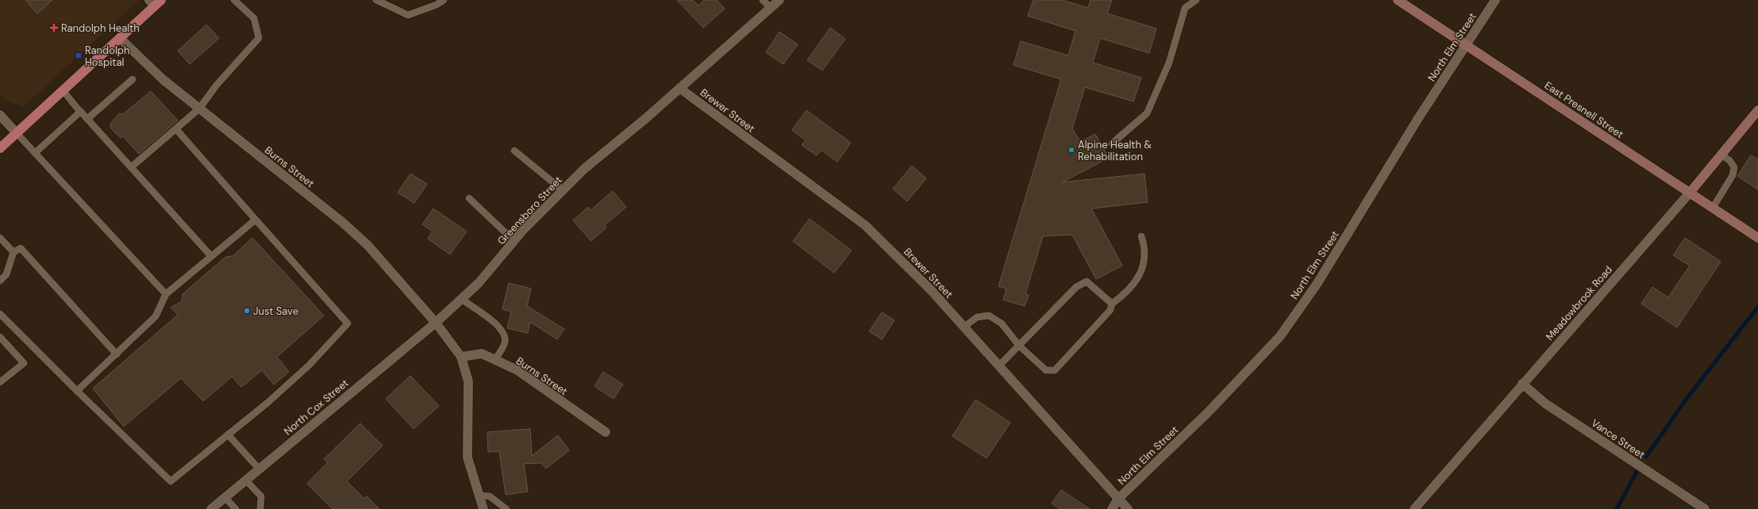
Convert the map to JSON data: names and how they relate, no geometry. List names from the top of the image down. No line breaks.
{"streets":{"main road":["East Presnell Street","Meadowbrook Road"],"street":["North Elm Street","Brewer Street","Burns Street","Greensboro Street","North Cox Street","Vance Street"]},"crossings":[["North Elm Street","East Presnell Street"],["North Elm Street","Brewer Street"],["East Presnell Street","Meadowbrook Road"],["Brewer Street","Greensboro Street"],["Burns Street","Greensboro Street"],["Burns Street","North Cox Street"],["Greensboro Street","North Cox Street"],["Meadowbrook Road","Vance Street"]],"places":{"health":["Randolph Health"],"transit":["Randolph Hospital"],"other":["Alpine Health & Rehabilitation","Just Save"]}}
